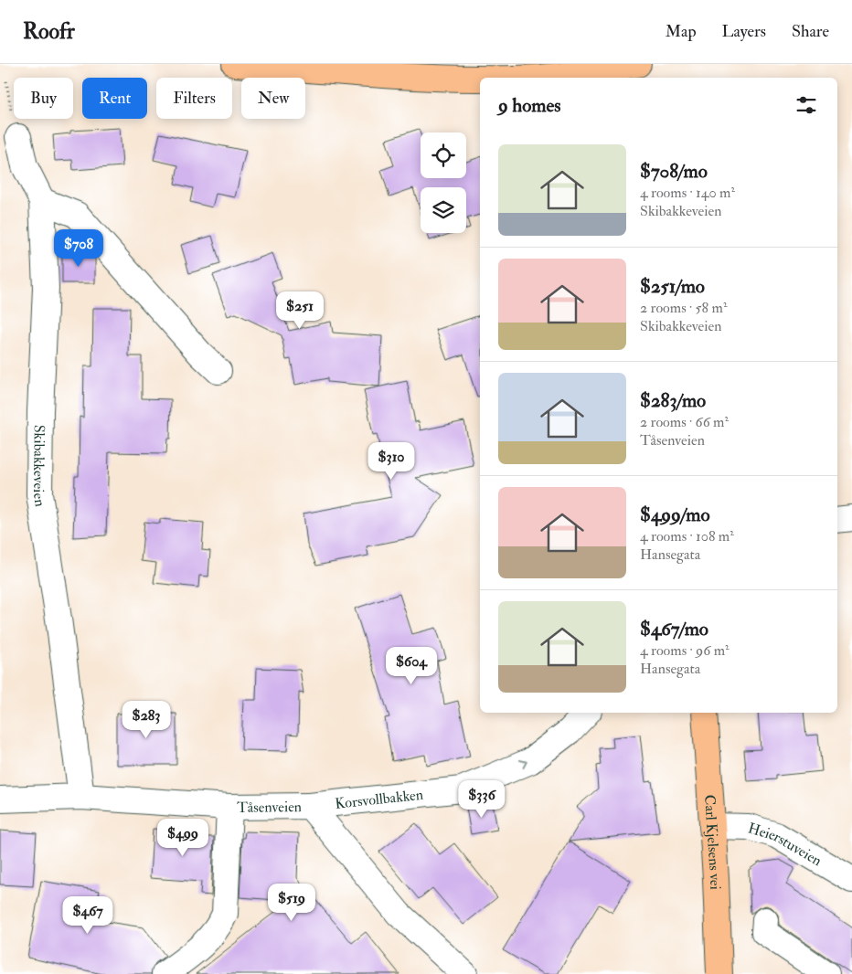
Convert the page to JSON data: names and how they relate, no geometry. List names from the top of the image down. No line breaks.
{"streets":{"main road":["Carl Kjelsens vei"],"street":["Skibakkeveien","Korsvollbakken","Tåsenveien","Heierstuveien"]},"crossings":[["Skibakkeveien","Tåsenveien"],["Korsvollbakken","Tåsenveien"],["Carl Kjelsens vei","Heierstuveien"]],"one_way":["Korsvollbakken"],"page":{"header":"Roofr","nav":["Map","Layers","Share"],"chip":["Buy","Rent","Filters","New"],"heading":"9 homes","list":[{"name":"$708/mo","note":"4 rooms · 140 m² · Skibakkeveien"},{"name":"$251/mo","note":"2 rooms · 58 m² · Skibakkeveien"},{"name":"$283/mo","note":"2 rooms · 66 m² · Tåsenveien"},{"name":"$499/mo","note":"4 rooms · 108 m² · Hansegata"},{"name":"$467/mo","note":"4 rooms · 96 m² · Hansegata"}],"price":["$708","$251","$310","$604","$283","$336","$499","$519","$467"]}}
